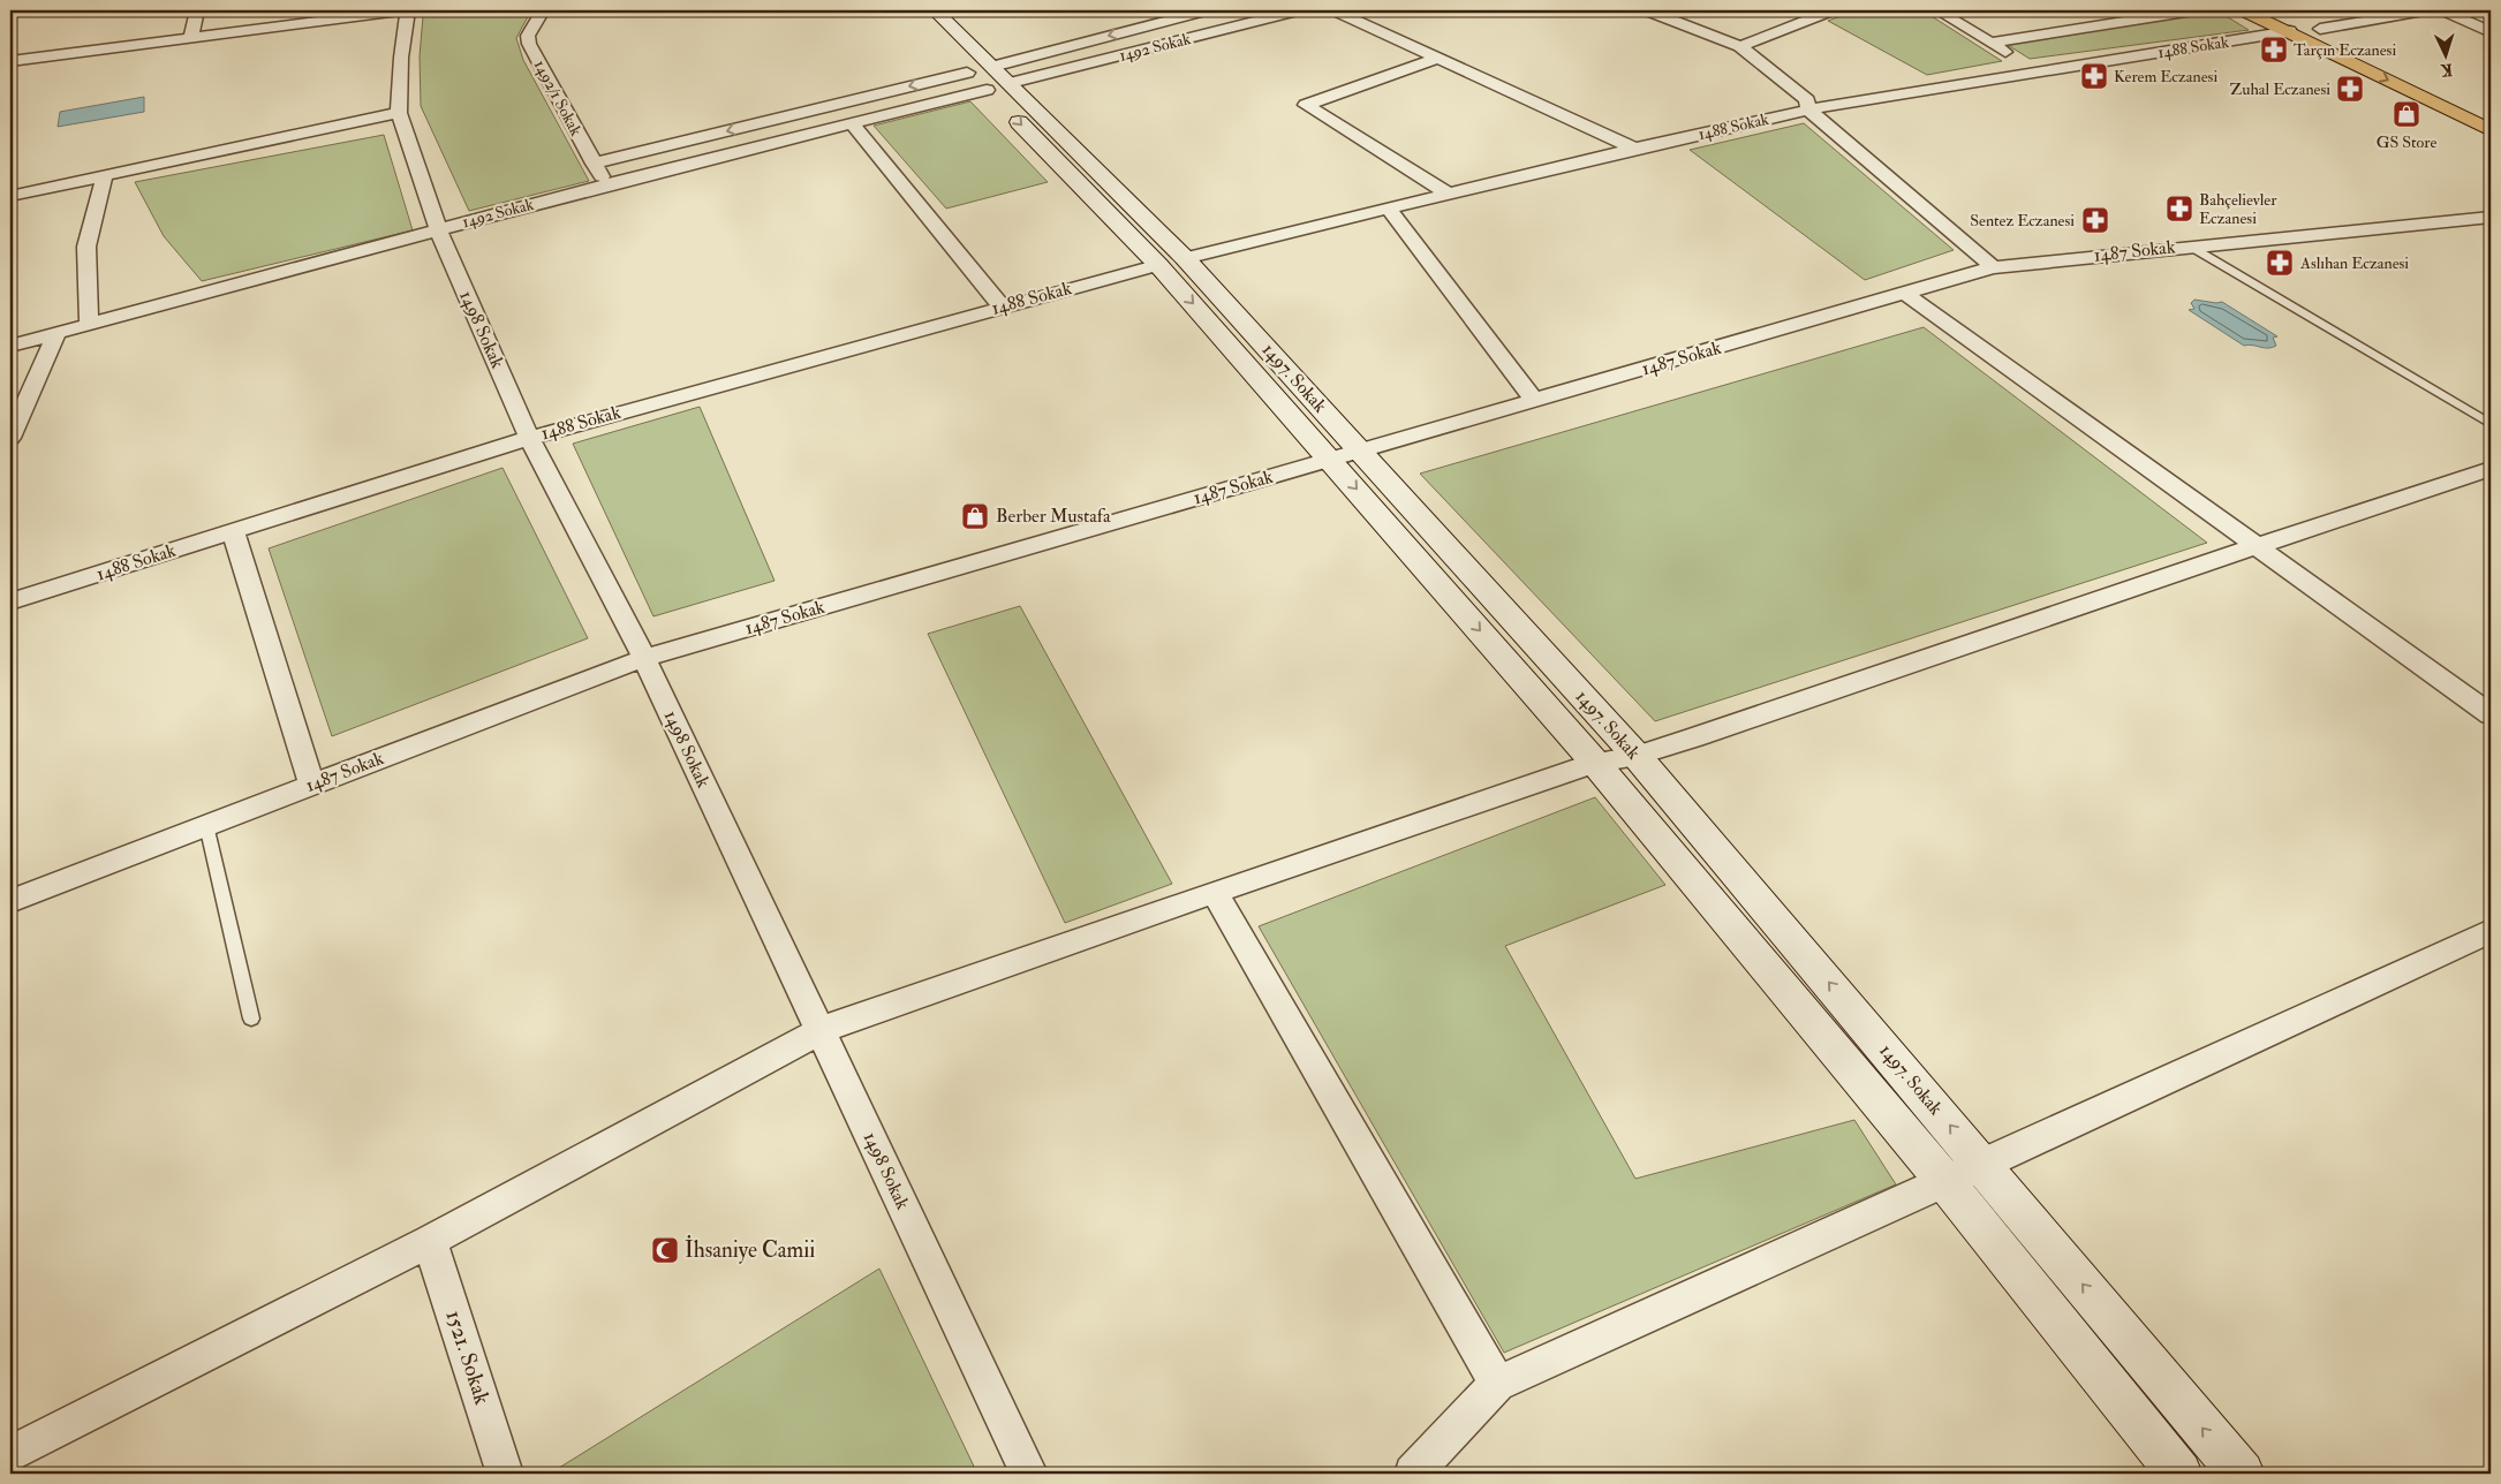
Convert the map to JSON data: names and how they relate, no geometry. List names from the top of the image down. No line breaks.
{"streets":{"street":["1492 Sokak","1488 Sokak","1492/1 Sokak","1487 Sokak","1498 Sokak","1497. Sokak","1521. Sokak"]},"crossings":[["1492 Sokak","1492/1 Sokak"],["1492 Sokak","1498 Sokak"],["1492 Sokak","1497. Sokak"],["1488 Sokak","1498 Sokak"],["1488 Sokak","1497. Sokak"],["1487 Sokak","1498 Sokak"],["1487 Sokak","1497. Sokak"]],"places":{"pharmacy":["Tarçın Eczanesi","Kerem Eczanesi","Zuhal Eczanesi","Bahçelievler Eczanesi","Sentez Eczanesi","Aslıhan Eczanesi"],"shop":["GS Store","Berber Mustafa"],"mosque":["İhsaniye Camii"]},"north":"bottom"}
